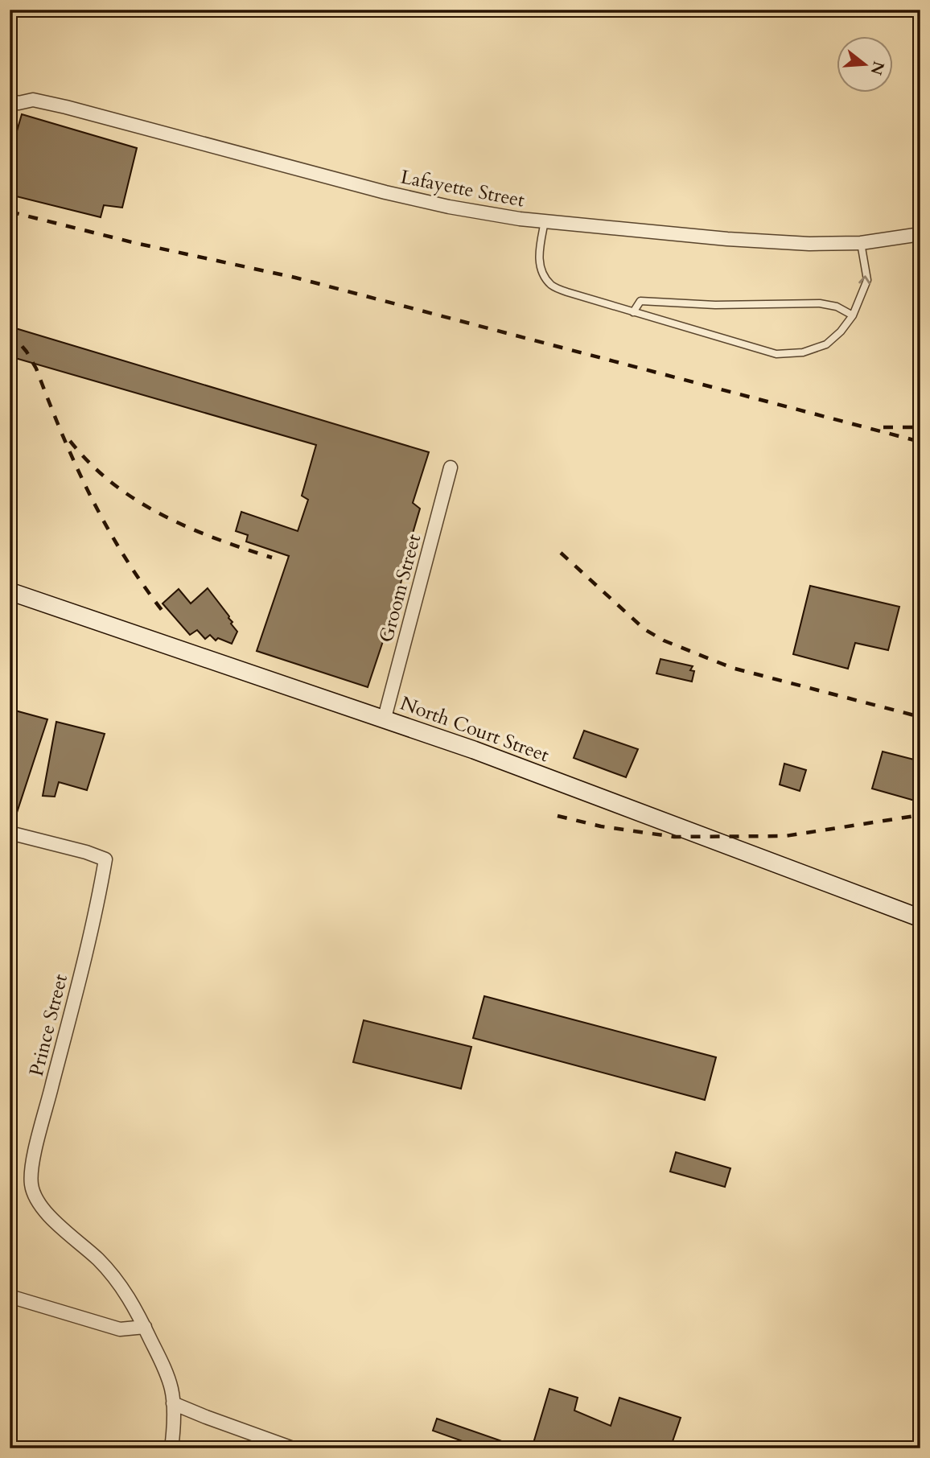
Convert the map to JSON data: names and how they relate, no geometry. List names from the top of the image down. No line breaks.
{"streets":{"main road":["North Court Street"],"street":["Lafayette Street","Groom Street","Prince Street"]},"crossings":[["Groom Street","North Court Street"]],"north":"right"}
